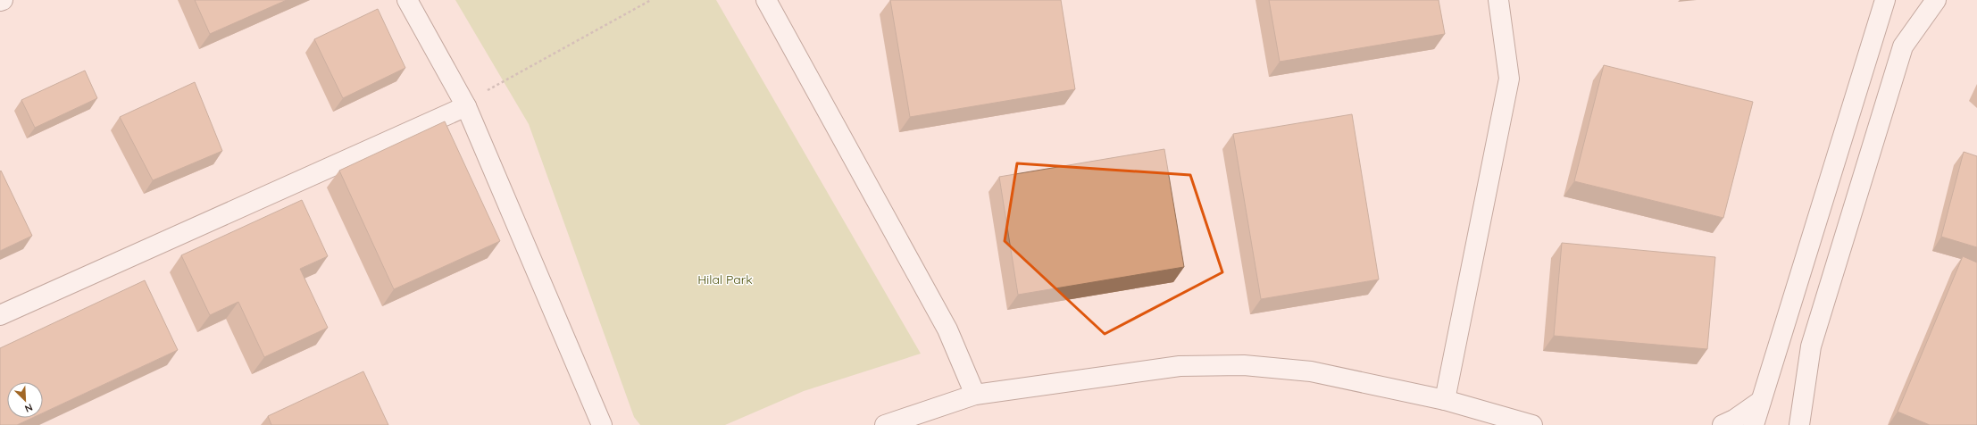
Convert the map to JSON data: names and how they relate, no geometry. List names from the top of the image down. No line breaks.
{"parks":["Hilal Park"],"north":"bottom right"}
